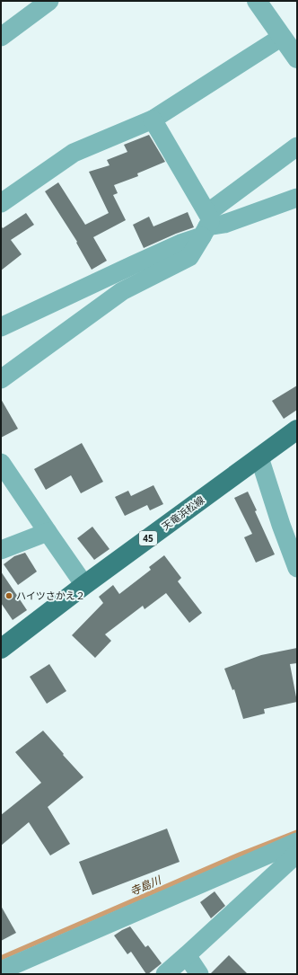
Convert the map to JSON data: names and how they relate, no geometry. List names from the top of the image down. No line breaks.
{"streets":{"main road":["天竜浜松線","45"]},"water":["寺島川"],"places":["ハイツさかえ２"]}
